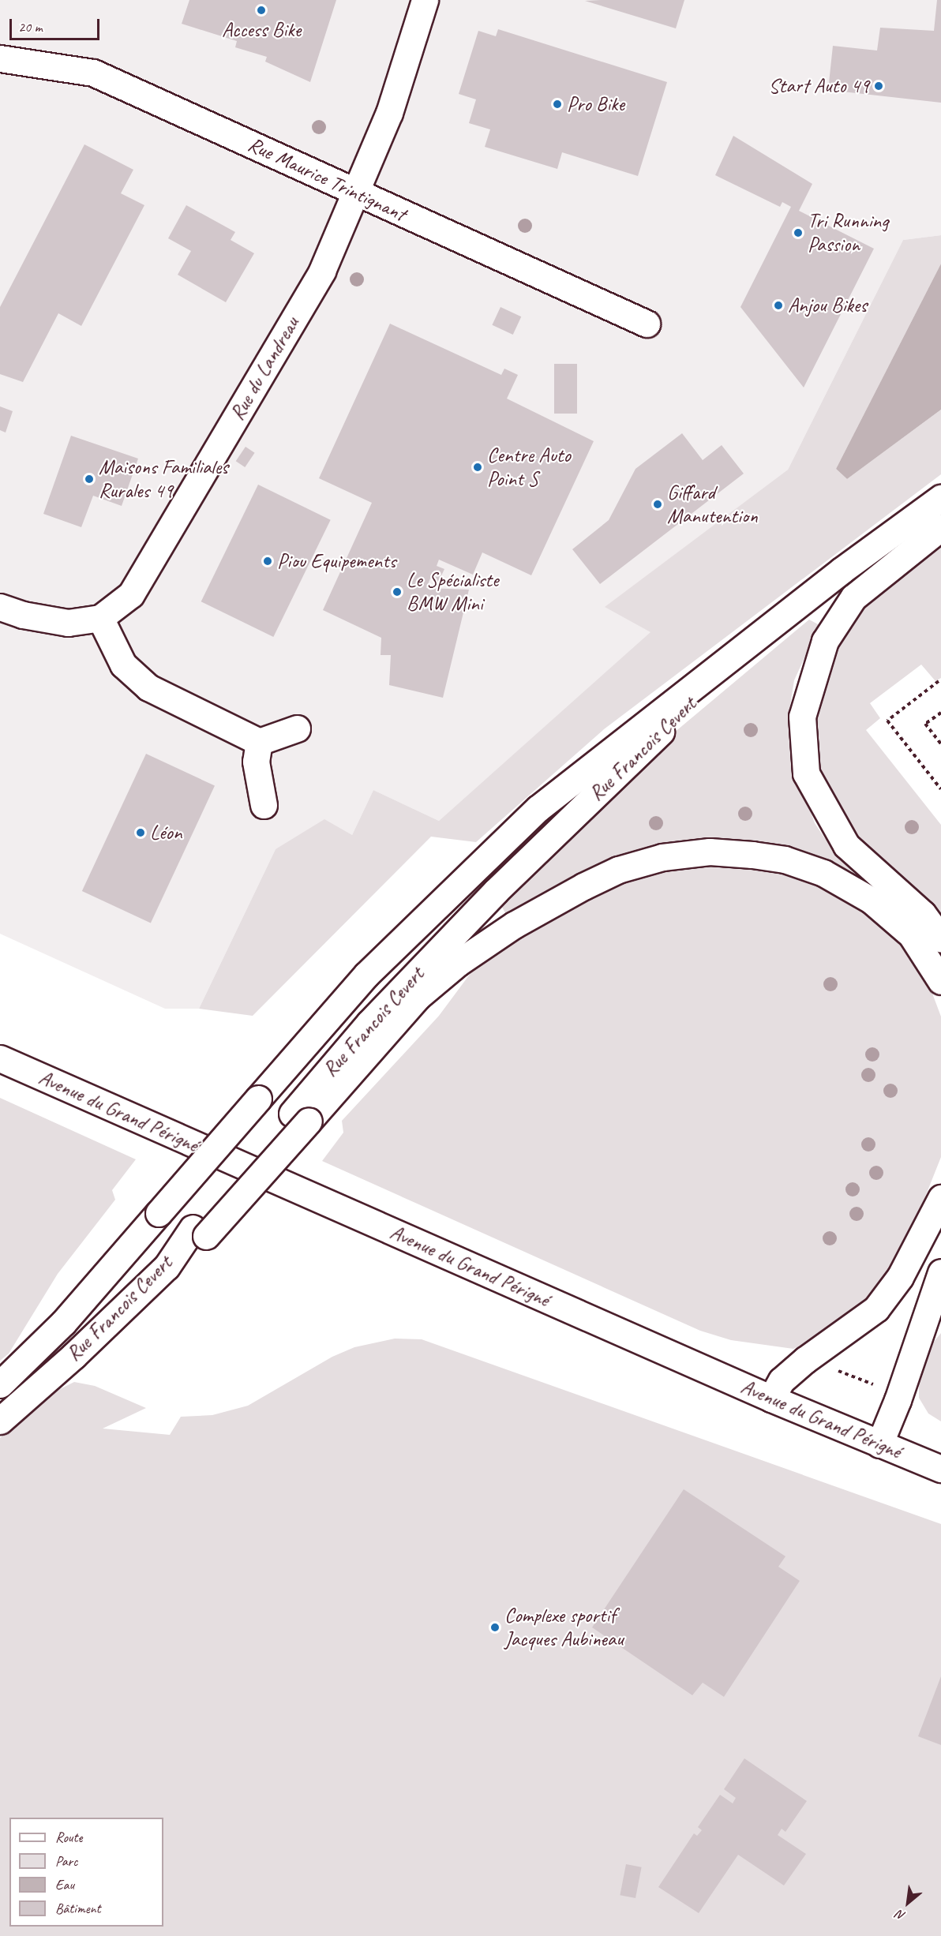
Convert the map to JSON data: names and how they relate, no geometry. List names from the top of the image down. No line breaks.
{"streets":{"street":["Rue Maurice Trintignant","Rue du Landreau","Rue Francois Cevert","Avenue du Grand Périgné"]},"crossings":[["Rue Maurice Trintignant","Rue du Landreau"]],"places":["Access Bike","Start Auto 49","Pro Bike","Tri Running Passion","Anjou Bikes","Centre Auto Point S","Maisons Familiales Rurales 49","Giffard Manutention","Piou Equipements","Le Spécialiste BMW Mini","Léon","Complexe sportif Jacques Aubineau"],"legend":["Route","Parc","Eau","Bâtiment"],"scale_bar":"20 m","north":"bottom left"}
